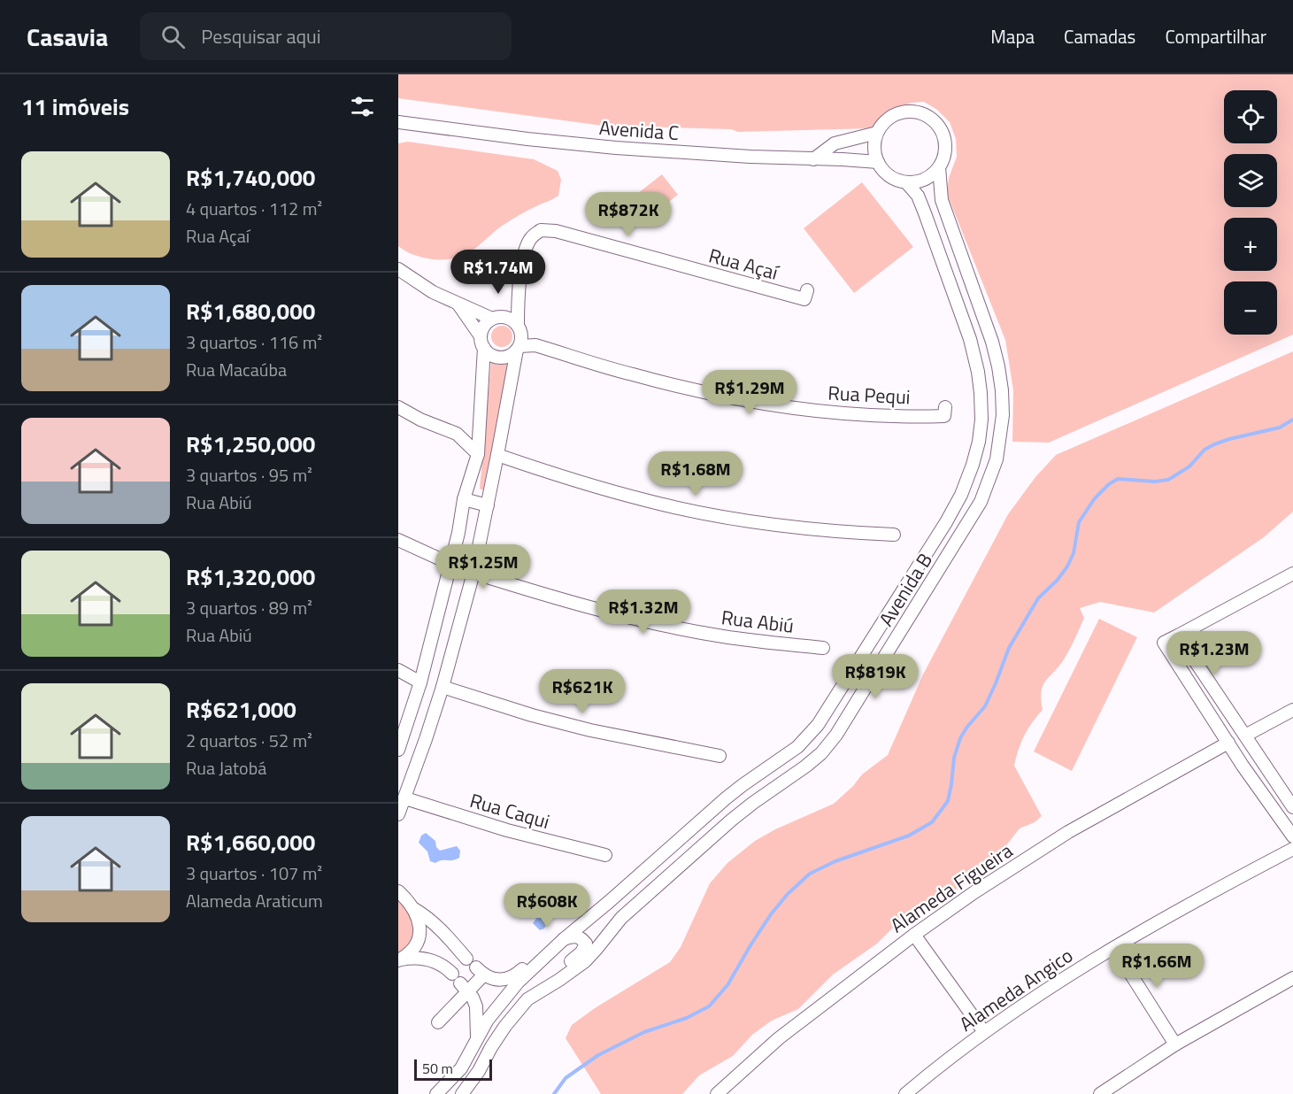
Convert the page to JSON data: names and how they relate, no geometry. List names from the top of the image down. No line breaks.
{"streets":{"street":["Avenida C","Rua Açaí","Rua Pequi","Avenida B","Rua Abiú","Rua Caqui","Alameda Figueira","Alameda Angico"]},"crossings":[["Avenida C","Avenida B"],["Rua Açaí","Rua Pequi"]],"scale_bar":"50 m","page":{"header":"Casavia","search":"Pesquisar aqui","nav":["Mapa","Camadas","Compartilhar"],"heading":"11 imóveis","map_buttons":["+","−"],"list":[{"name":"R$1,740,000","note":"4 quartos · 112 m² · Rua Açaí"},{"name":"R$1,680,000","note":"3 quartos · 116 m² · Rua Macaúba"},{"name":"R$1,250,000","note":"3 quartos · 95 m² · Rua Abiú"},{"name":"R$1,320,000","note":"3 quartos · 89 m² · Rua Abiú"},{"name":"R$621,000","note":"2 quartos · 52 m² · Rua Jatobá"},{"name":"R$1,660,000","note":"3 quartos · 107 m² · Alameda Araticum"}],"price":["R$872K","R$1.74M","R$1.29M","R$1.68M","R$1.25M","R$1.32M","R$1.23M","R$819K","R$621K","R$608K","R$1.66M"],"scale":"50 m"}}
